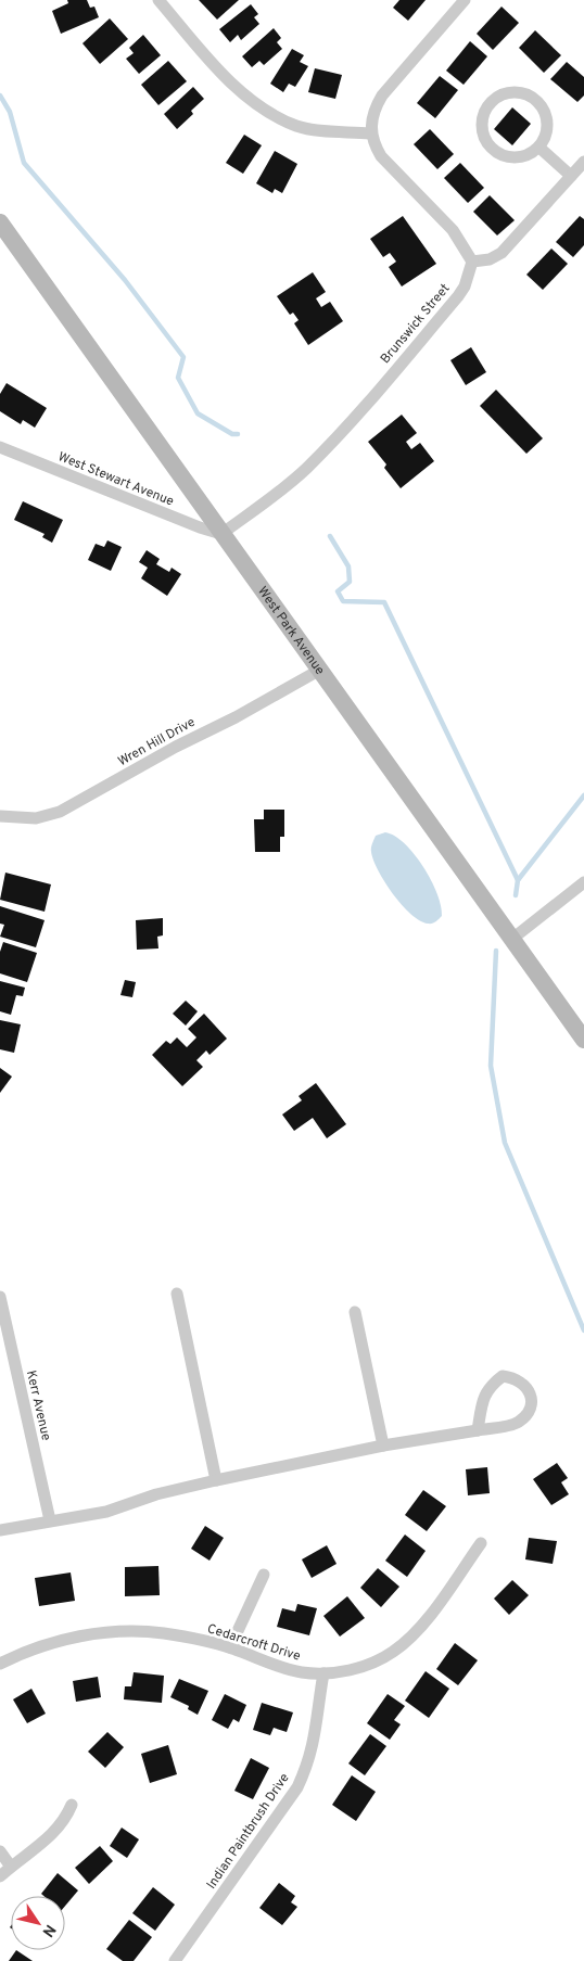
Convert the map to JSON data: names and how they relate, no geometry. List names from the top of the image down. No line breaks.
{"streets":{"main road":["West Park Avenue"],"street":["Brunswick Street","West Stewart Avenue","Wren Hill Drive","Kerr Avenue","Cedarcroft Drive","Indian Paintbrush Drive"]},"crossings":[["Brunswick Street","West Stewart Avenue"],["Brunswick Street","West Park Avenue"],["West Stewart Avenue","West Park Avenue"],["West Park Avenue","Wren Hill Drive"],["Cedarcroft Drive","Indian Paintbrush Drive"]],"north":"bottom right"}
